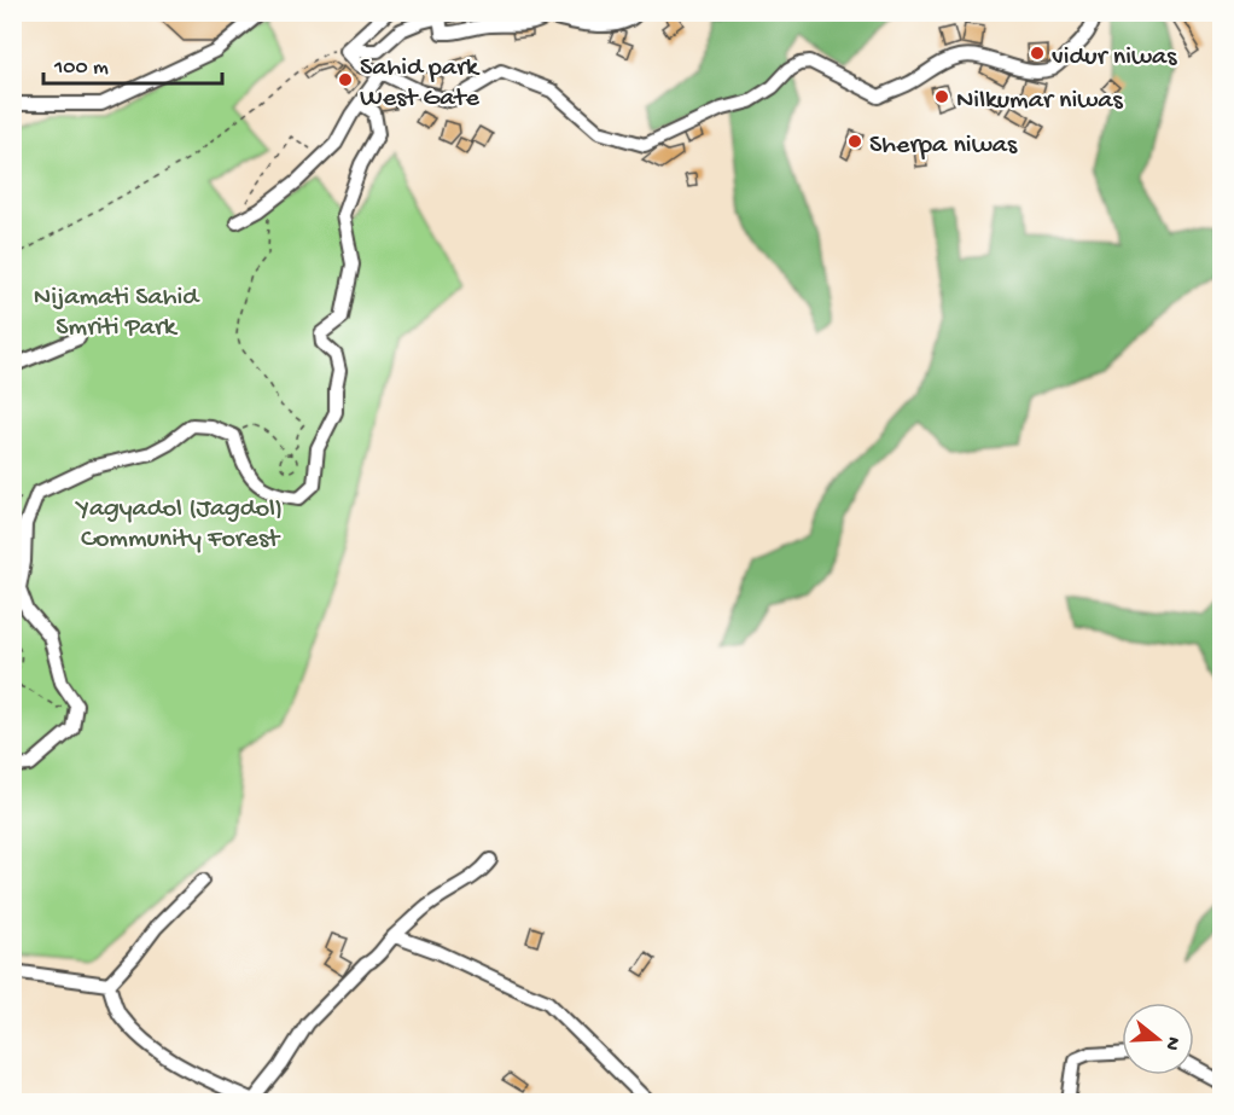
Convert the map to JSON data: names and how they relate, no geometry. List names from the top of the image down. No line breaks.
{"parks":["Nijamati Sahid Smriti Park","Yagyadol (Jagdol) Community Forest"],"places":["vidur niwas","Sahid park West Gate","Nilkumar niwas","Sherpa niwas"],"scale_bar":"100 m","north":"right"}
